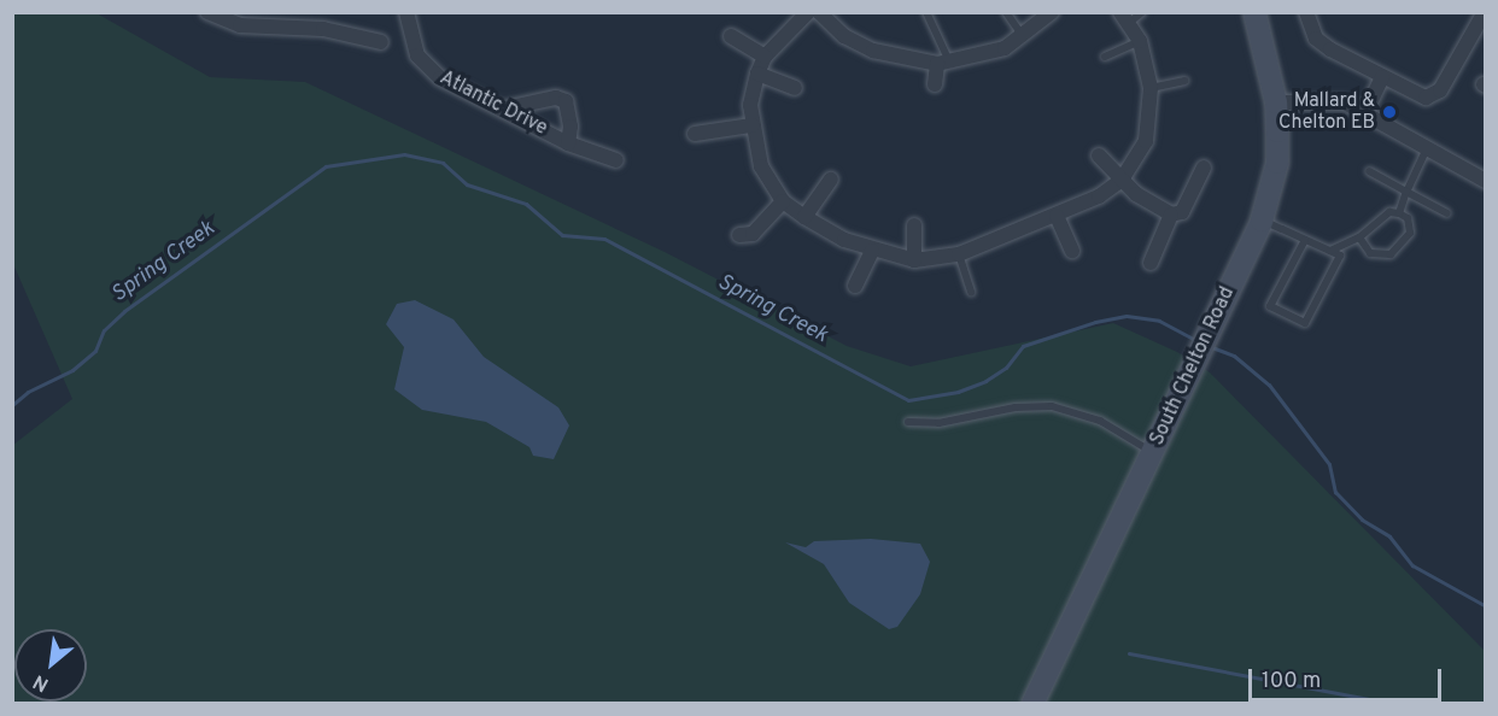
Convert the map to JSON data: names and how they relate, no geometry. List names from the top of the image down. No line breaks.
{"streets":{"main road":["South Chelton Road"],"street":["Atlantic Drive"]},"water":["Spring Creek"],"places":["Mallard & Chelton EB"],"scale_bar":"100 m","north":"bottom left"}
